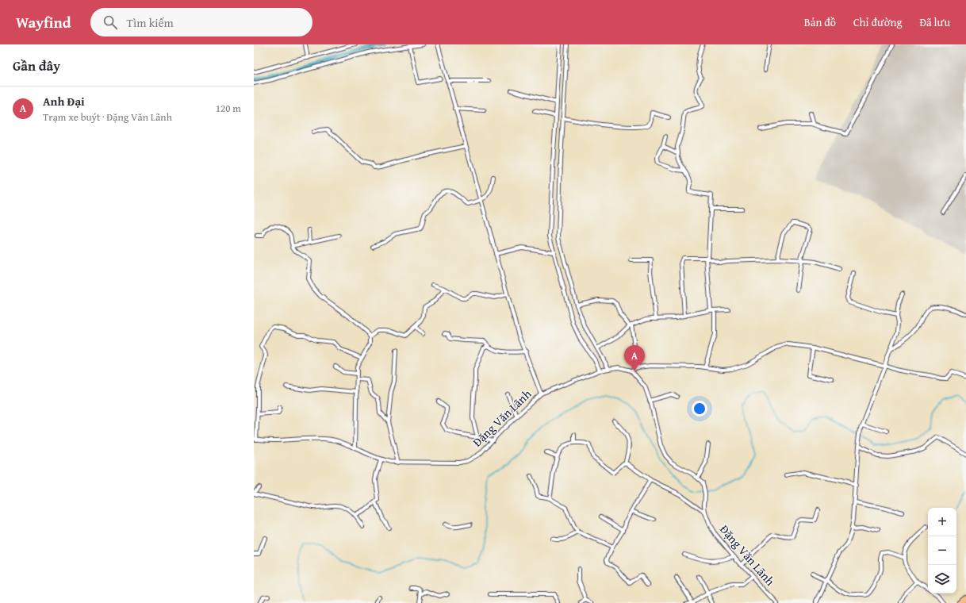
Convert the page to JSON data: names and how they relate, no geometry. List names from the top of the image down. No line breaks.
{"streets":{"street":["Đặng Văn Lãnh"]},"page":{"header":"Wayfind","search":"Tìm kiếm","nav":["Bản đồ","Chỉ đường","Đã lưu"],"heading":"Gần đây","list":[{"mark":"A","name":"Anh Đại","note":"Trạm xe buýt · Đặng Văn Lãnh","value":"120 m"}],"pins":"A","map_buttons":["+","−"]}}
